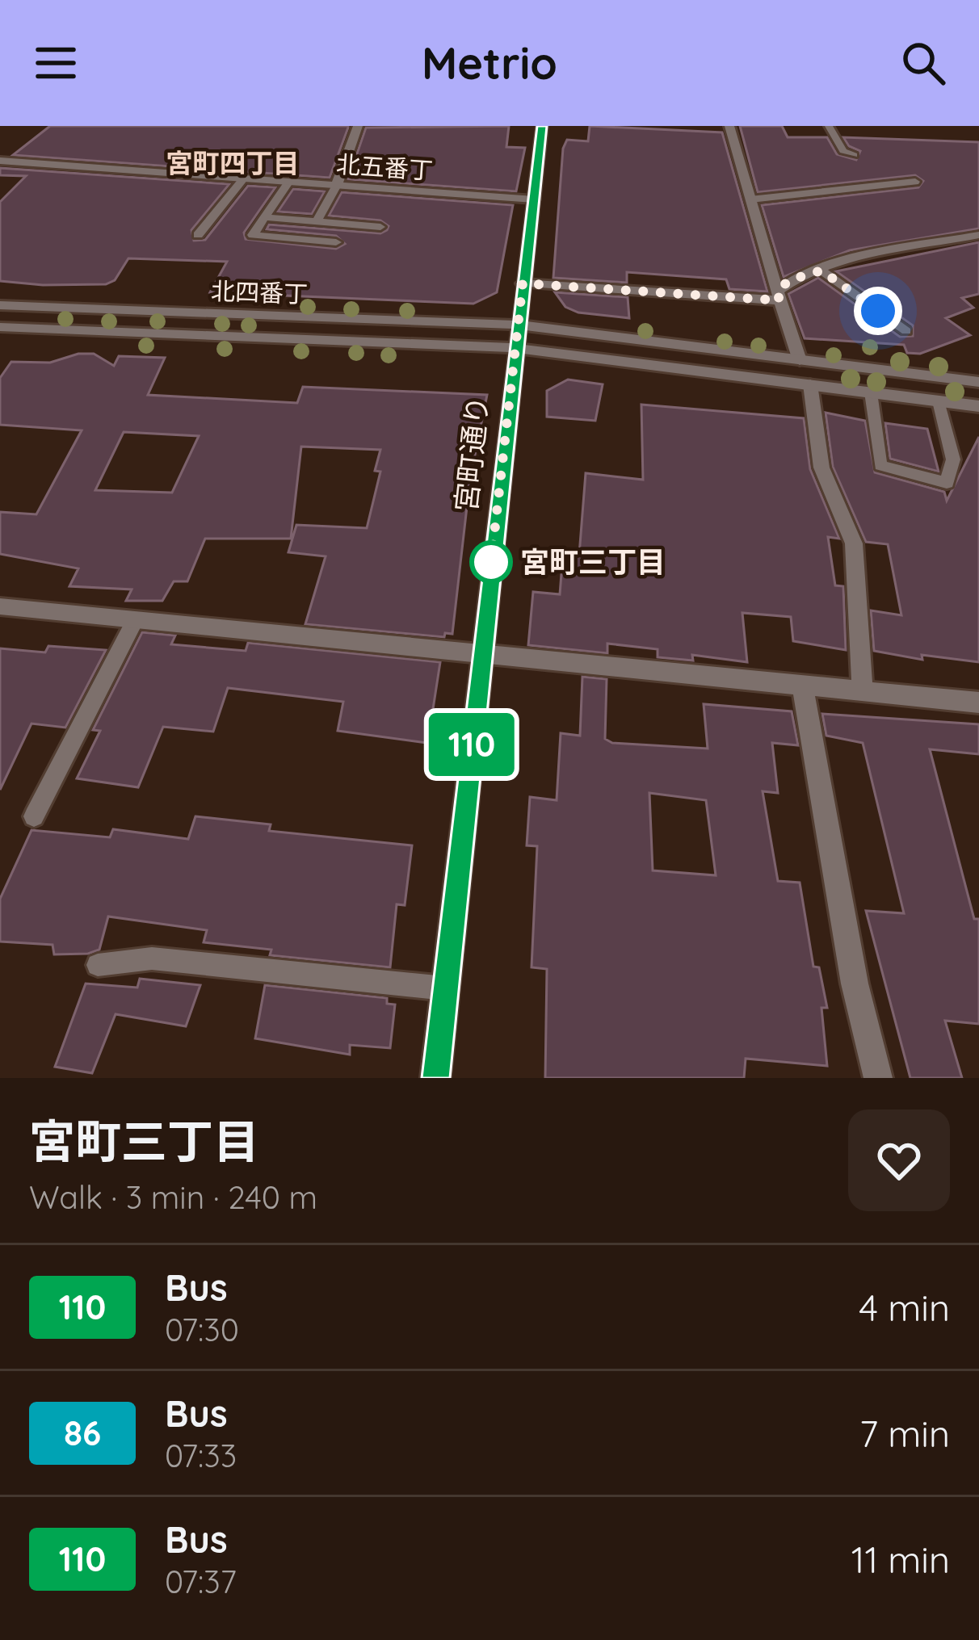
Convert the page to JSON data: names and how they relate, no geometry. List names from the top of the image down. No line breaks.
{"streets":{"street":["北五番丁","北四番丁","宮町通り"]},"crossings":[["北五番丁","宮町通り"],["北四番丁","宮町通り"]],"districts":["宮町四丁目"],"places":["宮町三丁目"],"lines":["bus line 110"],"page":{"header":"Metrio","on_map":"110","heading":["宮町三丁目","Walk · 3 min · 240 m"],"list":[{"mark":"110","name":"Bus","note":"07:30","value":"4 min"},{"mark":"86","name":"Bus","note":"07:33","value":"7 min"},{"mark":"110","name":"Bus","note":"07:37","value":"11 min"}]}}
